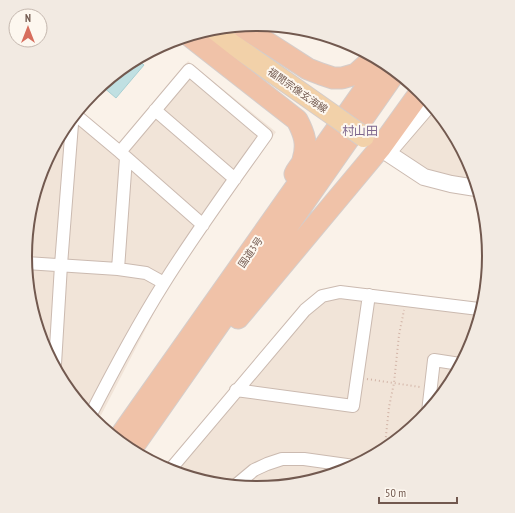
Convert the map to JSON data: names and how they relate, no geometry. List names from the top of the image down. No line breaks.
{"streets":{"highway":["国道3号"],"main road":["福間宗像玄海線"]},"districts":["村山田"],"scale_bar":"50 m","north":"top"}
